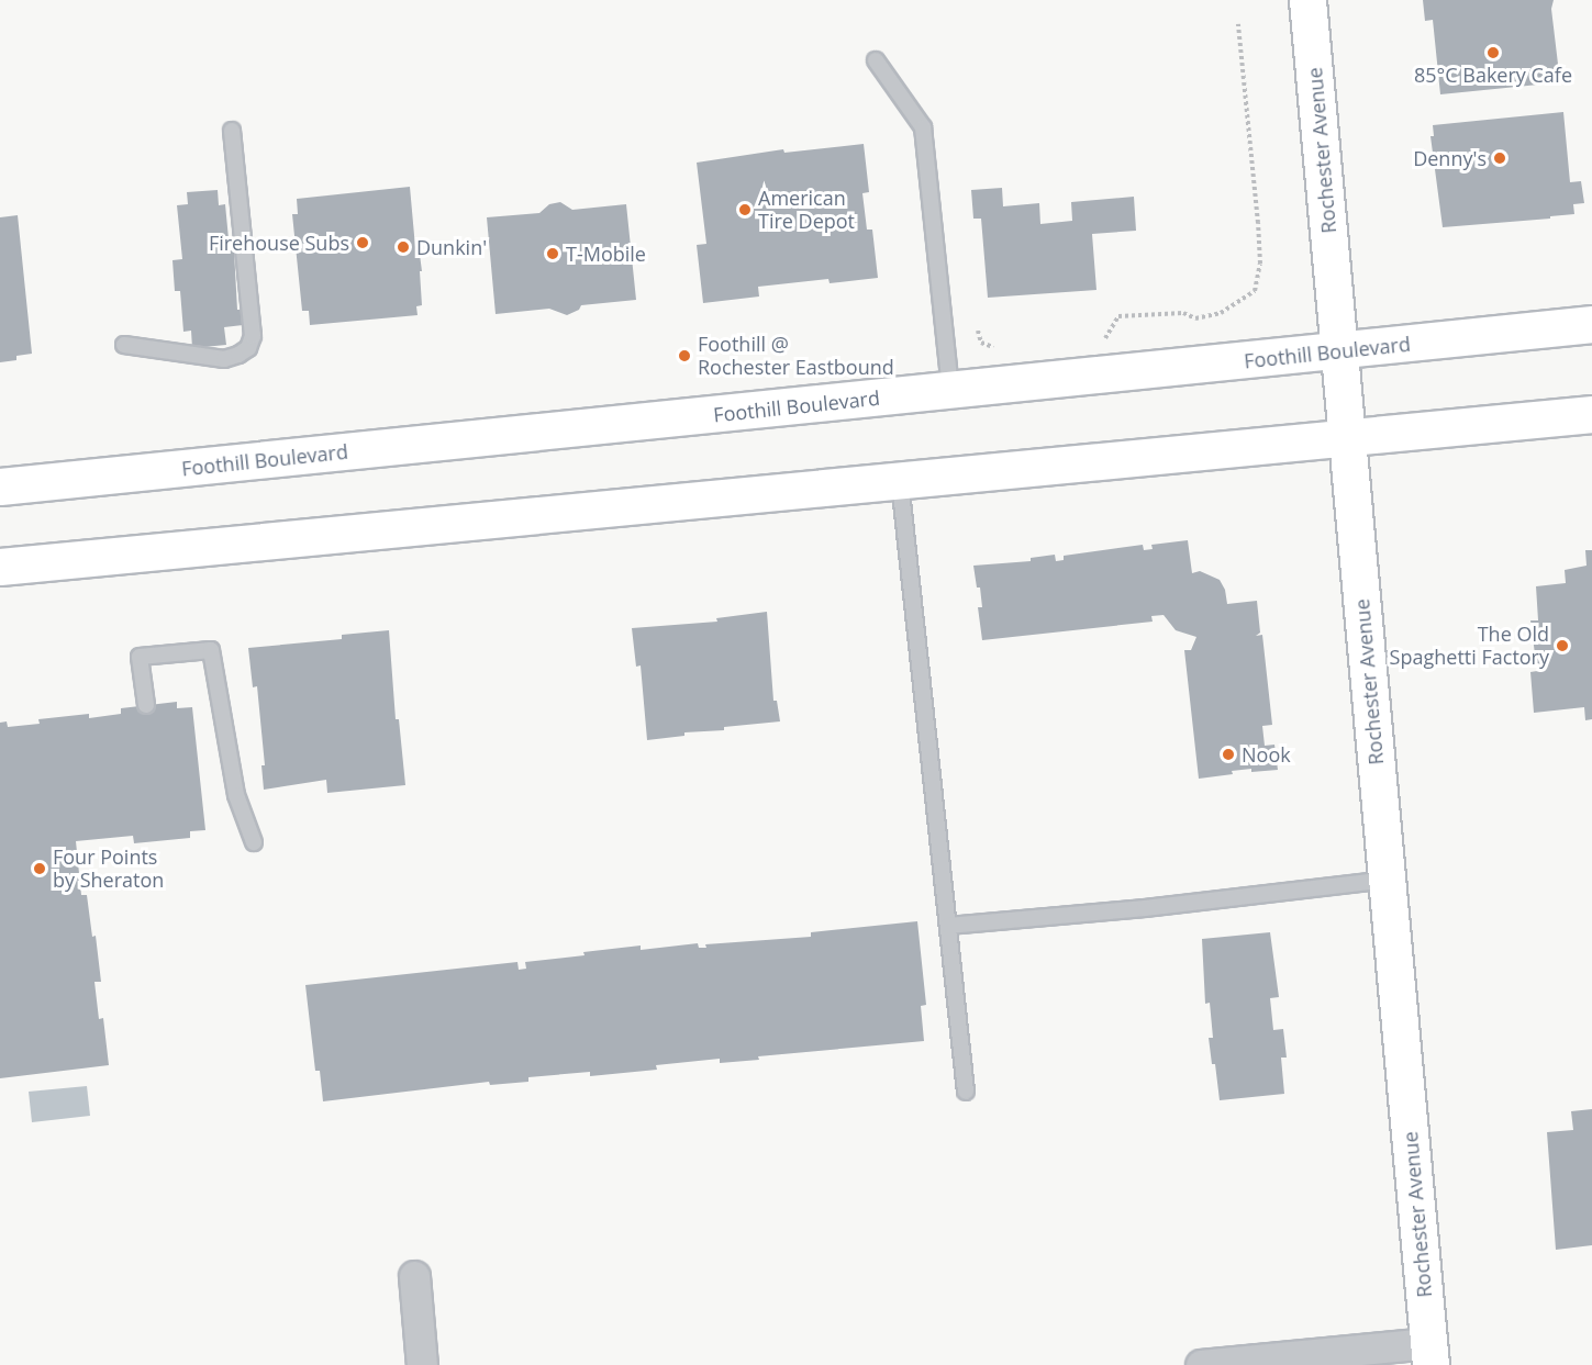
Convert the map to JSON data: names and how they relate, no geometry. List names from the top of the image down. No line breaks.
{"streets":{"main road":["Rochester Avenue","Foothill Boulevard"]},"crossings":[["Rochester Avenue","Foothill Boulevard"]],"places":["85°C Bakery Cafe","Denny's","American Tire Depot","Firehouse Subs","Dunkin'","T-Mobile","Foothill @ Rochester Eastbound","The Old Spaghetti Factory","Nook","Four Points by Sheraton"]}
